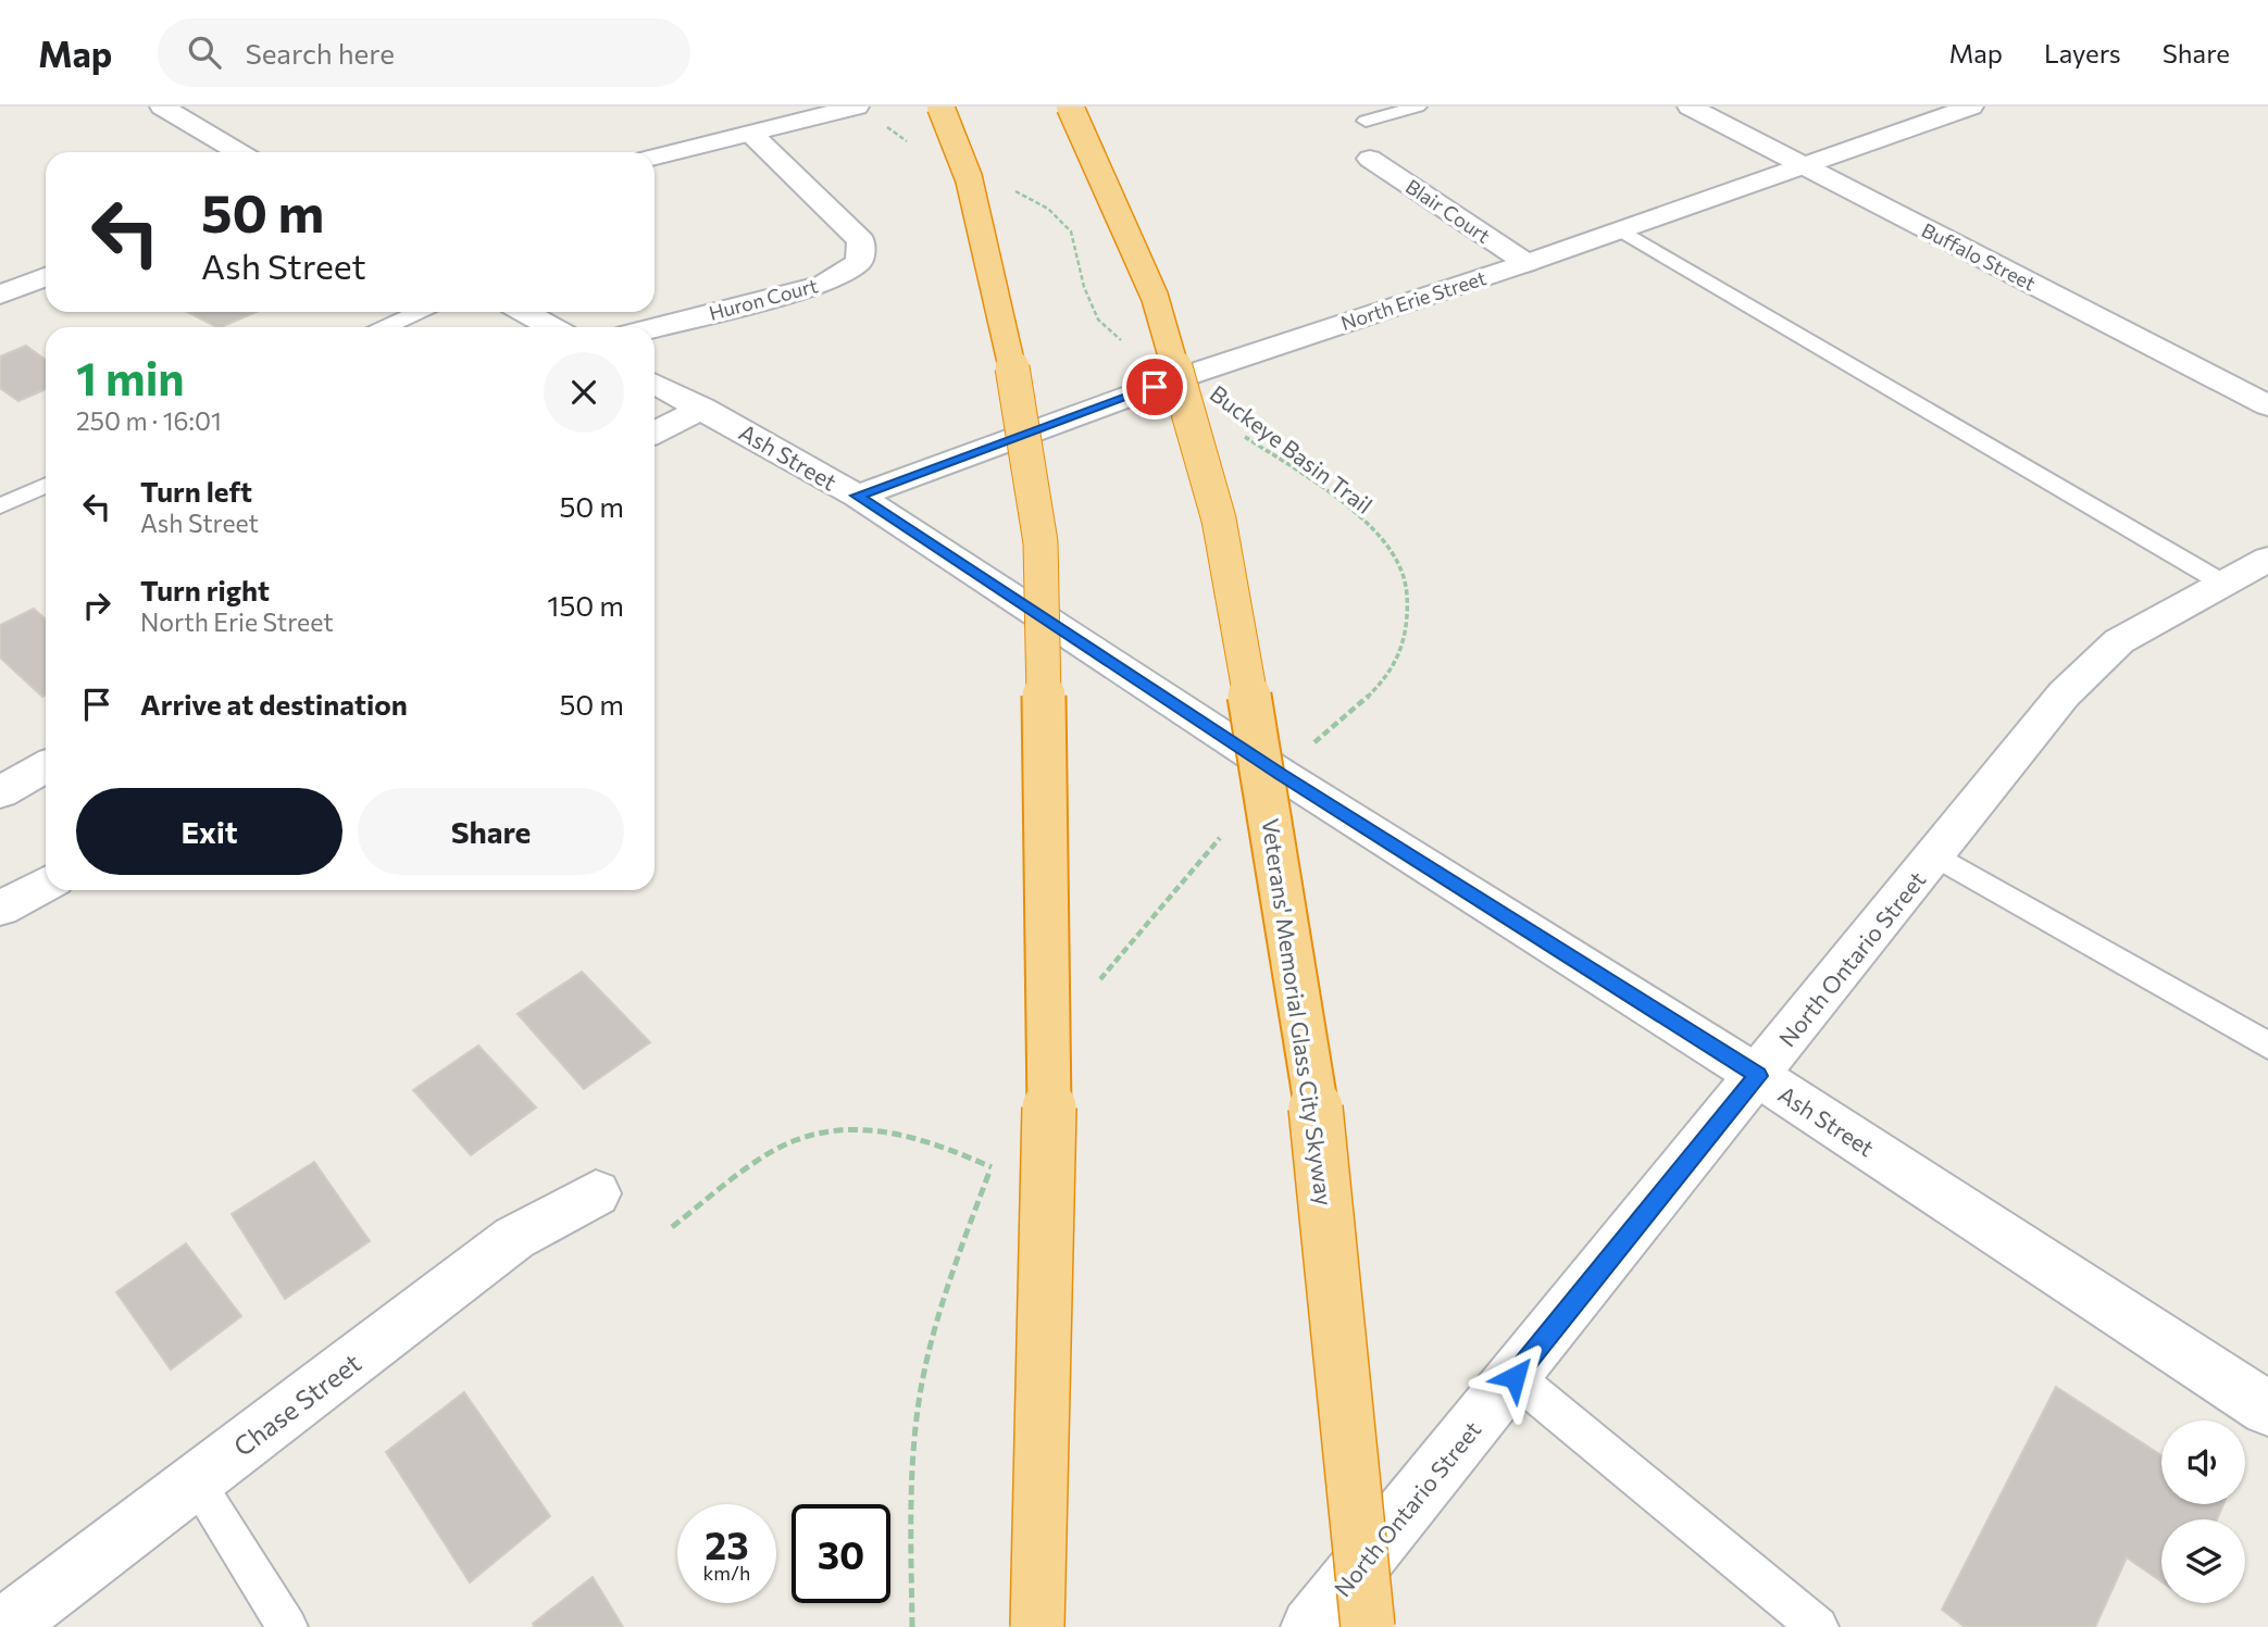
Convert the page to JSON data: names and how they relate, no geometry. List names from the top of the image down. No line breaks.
{"streets":{"highway":["Veterans' Memorial Glass City Skyway"],"street":["Blair Court","Buffalo Street","Huron Court","North Erie Street","Ash Street","North Ontario Street","Chase Street"],"path":["Buckeye Basin Trail"]},"crossings":[["Blair Court","North Erie Street"],["Buffalo Street","North Erie Street"],["North Erie Street","Ash Street"],["Ash Street","North Ontario Street"]],"page":{"header":"Map","search":"Search here","nav":["Map","Layers","Share"],"turn":["50 m","Ash Street"],"heading":["1 min","250 m · 16:01"],"list":[{"name":"Turn left","note":"Ash Street","value":"50 m"},{"name":"Turn right","note":"North Erie Street","value":"150 m"},{"name":"Arrive at destination","value":"50 m"}],"buttons":["Exit","Share"],"speed":"23 km/h","limit":"30"}}
